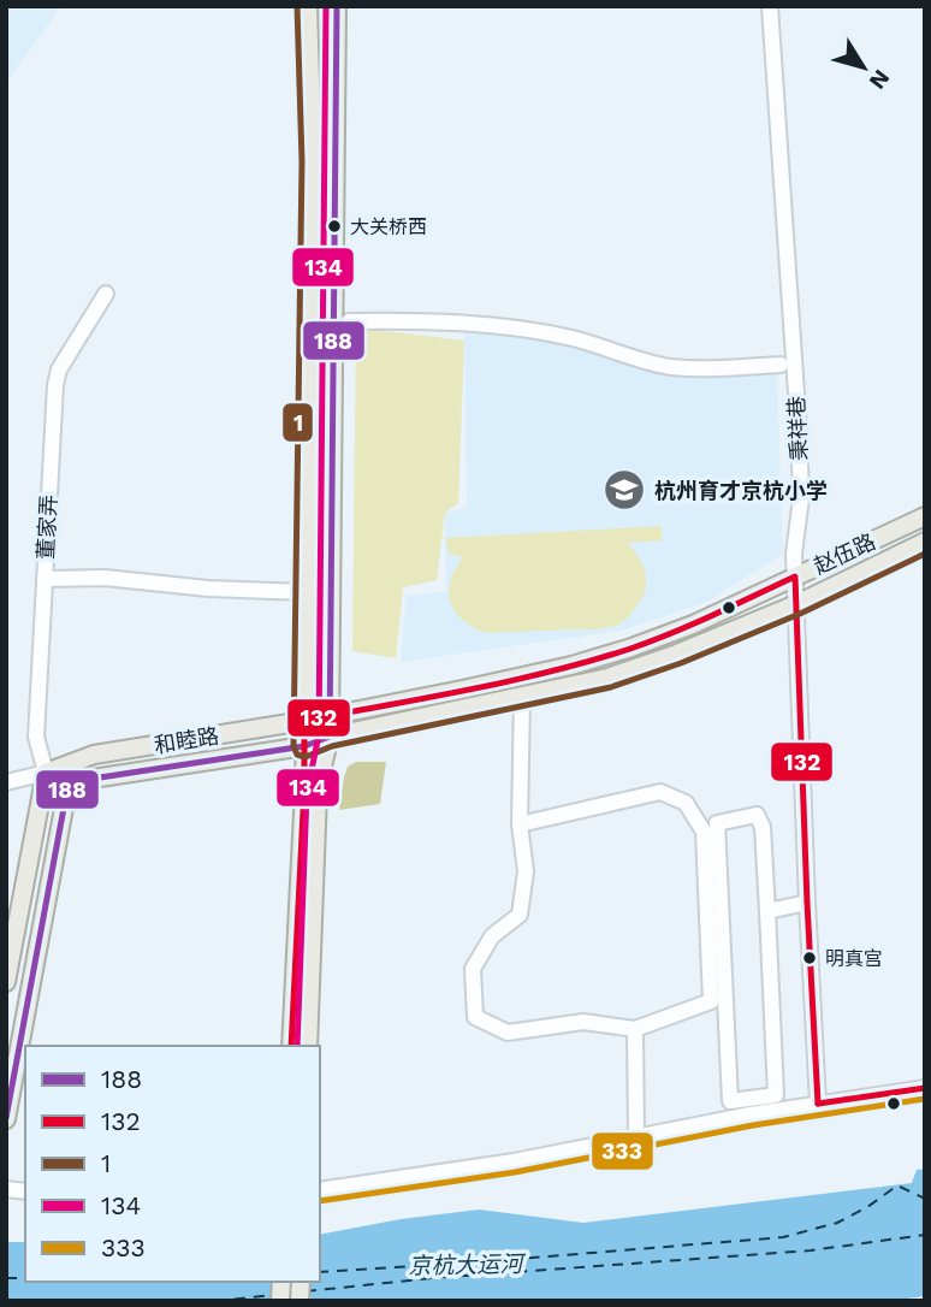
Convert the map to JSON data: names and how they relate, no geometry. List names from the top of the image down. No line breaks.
{"streets":{"main road":["赵伍路","和睦路"],"street":["秉祥巷","董家弄"]},"crossings":[["秉祥巷","赵伍路"],["董家弄","和睦路"],["赵伍路","和睦路"]],"water":["京杭大运河"],"places":{"other":["大关桥西","明真宫"],"school or university":["杭州育才京杭小学"]},"lines":["transit line 188","transit line 1","transit line 134","transit line 132","transit line 333"],"legend":["188","132","1","134","333"],"north":"bottom right"}
